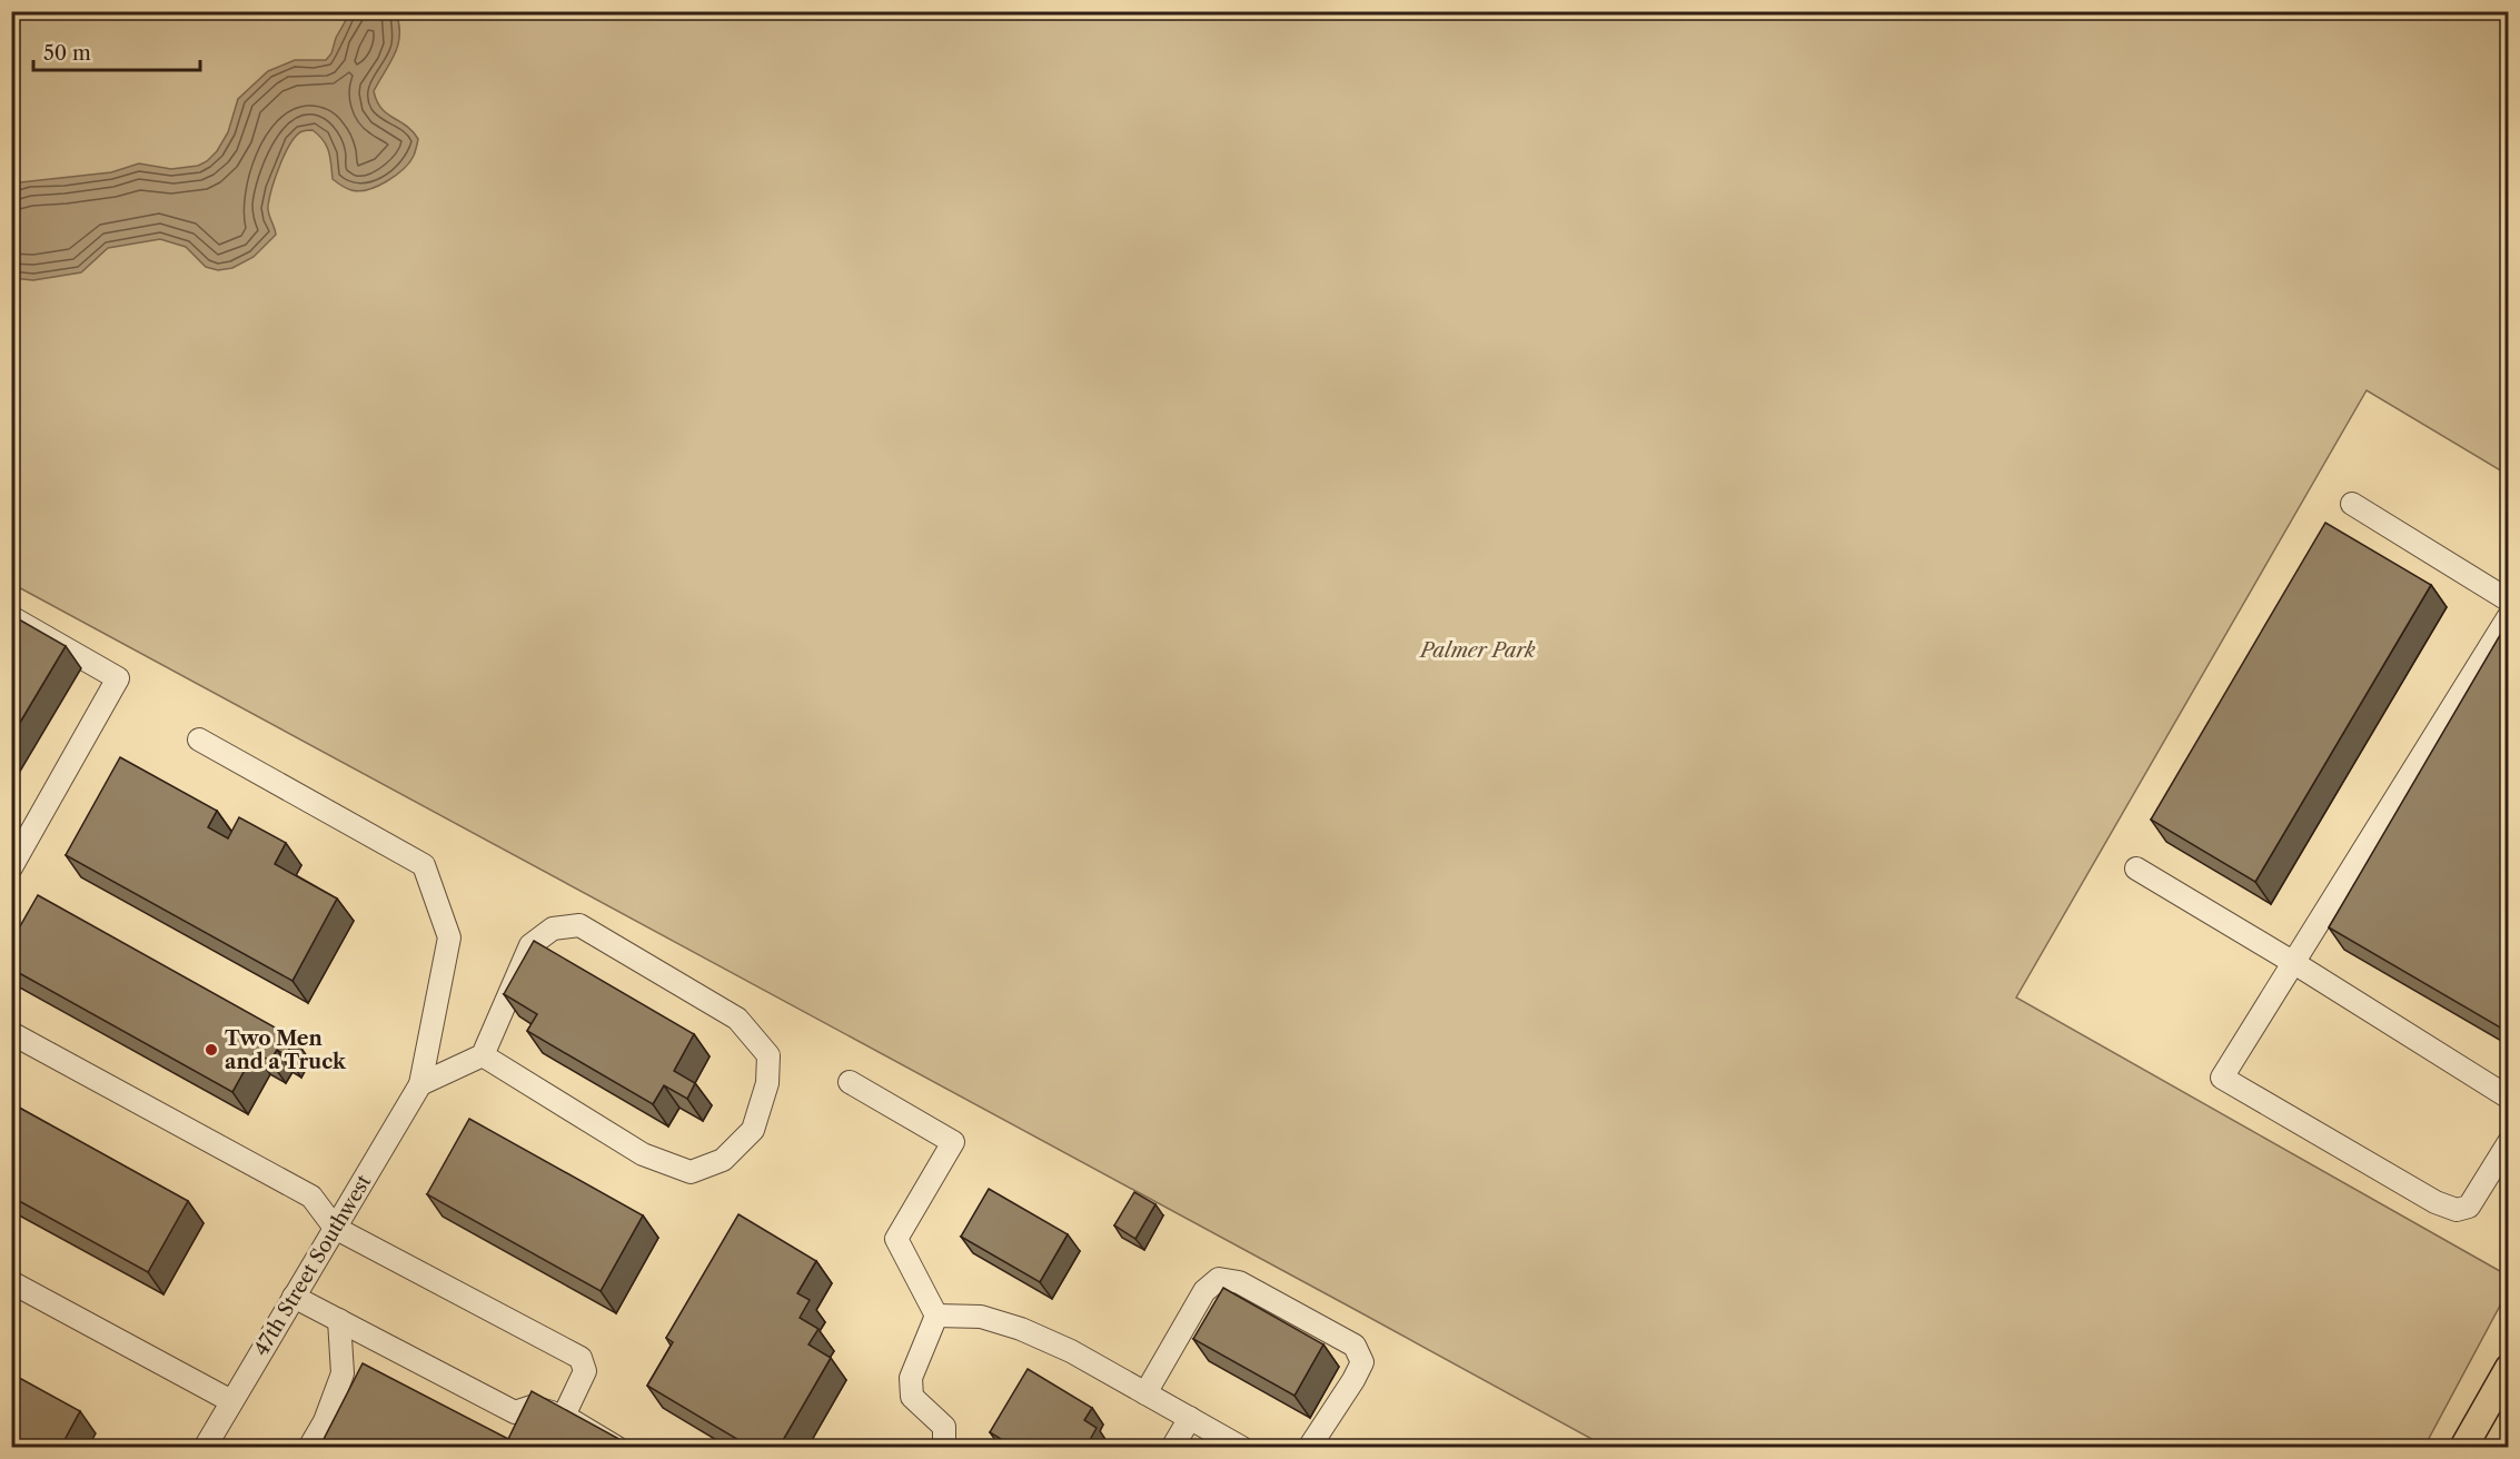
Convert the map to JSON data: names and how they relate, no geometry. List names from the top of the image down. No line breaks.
{"streets":{"street":["47th Street Southwest"]},"parks":["Palmer Park"],"places":["Two Men and a Truck"],"scale_bar":"50 m"}
